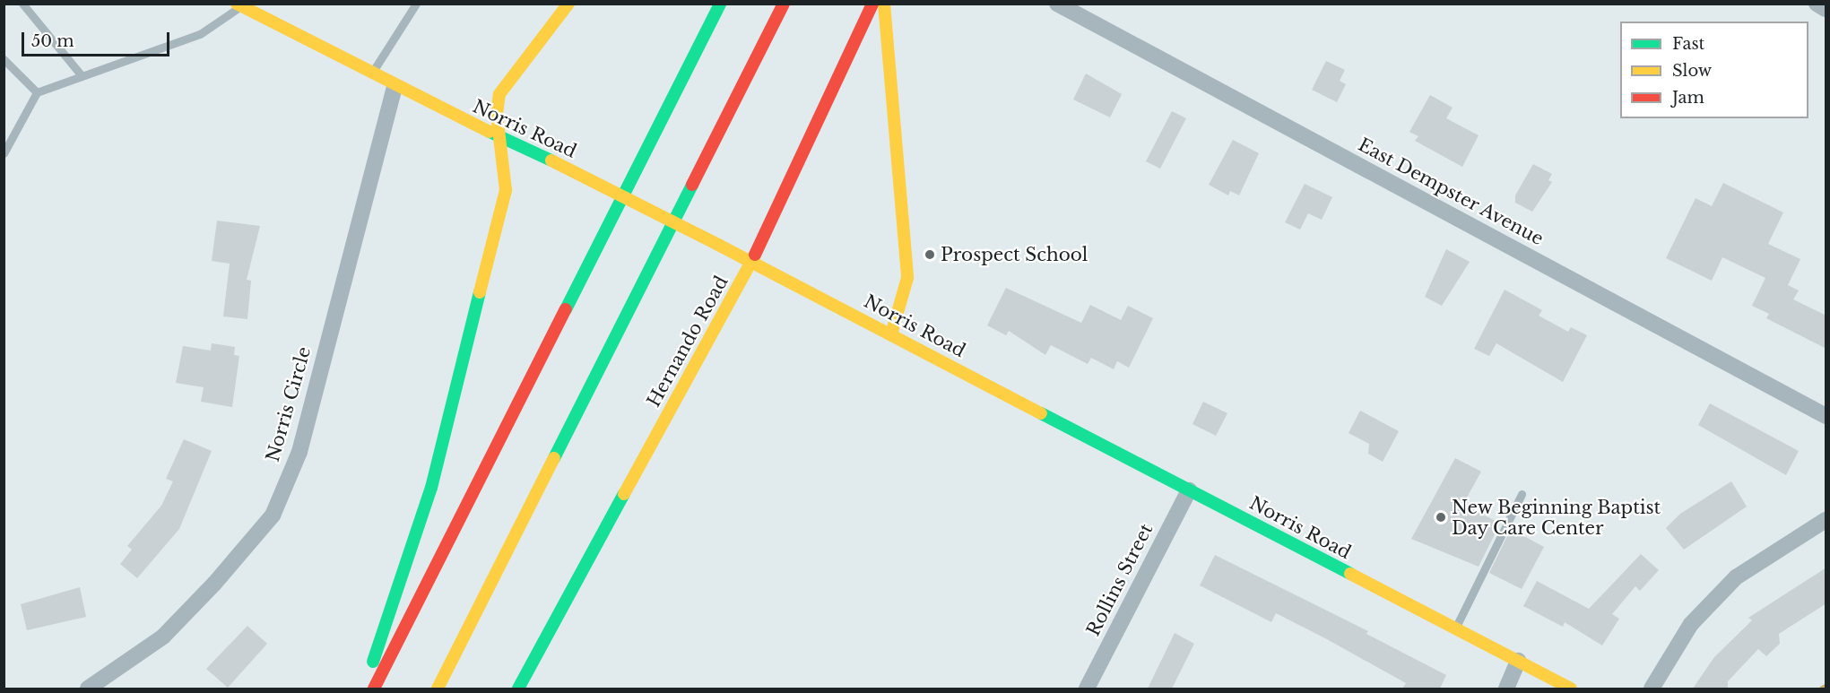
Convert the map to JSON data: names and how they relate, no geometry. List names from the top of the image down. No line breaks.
{"streets":{"main road":["Norris Road","Hernando Road"],"street":["East Dempster Avenue","Norris Circle","Rollins Street"]},"crossings":[["Norris Road","Hernando Road"],["Norris Road","Norris Circle"],["Norris Road","Rollins Street"]],"places":["Prospect School","New Beginning Baptist Day Care Center"],"legend":["Fast","Slow","Jam"],"scale_bar":"50 m"}
